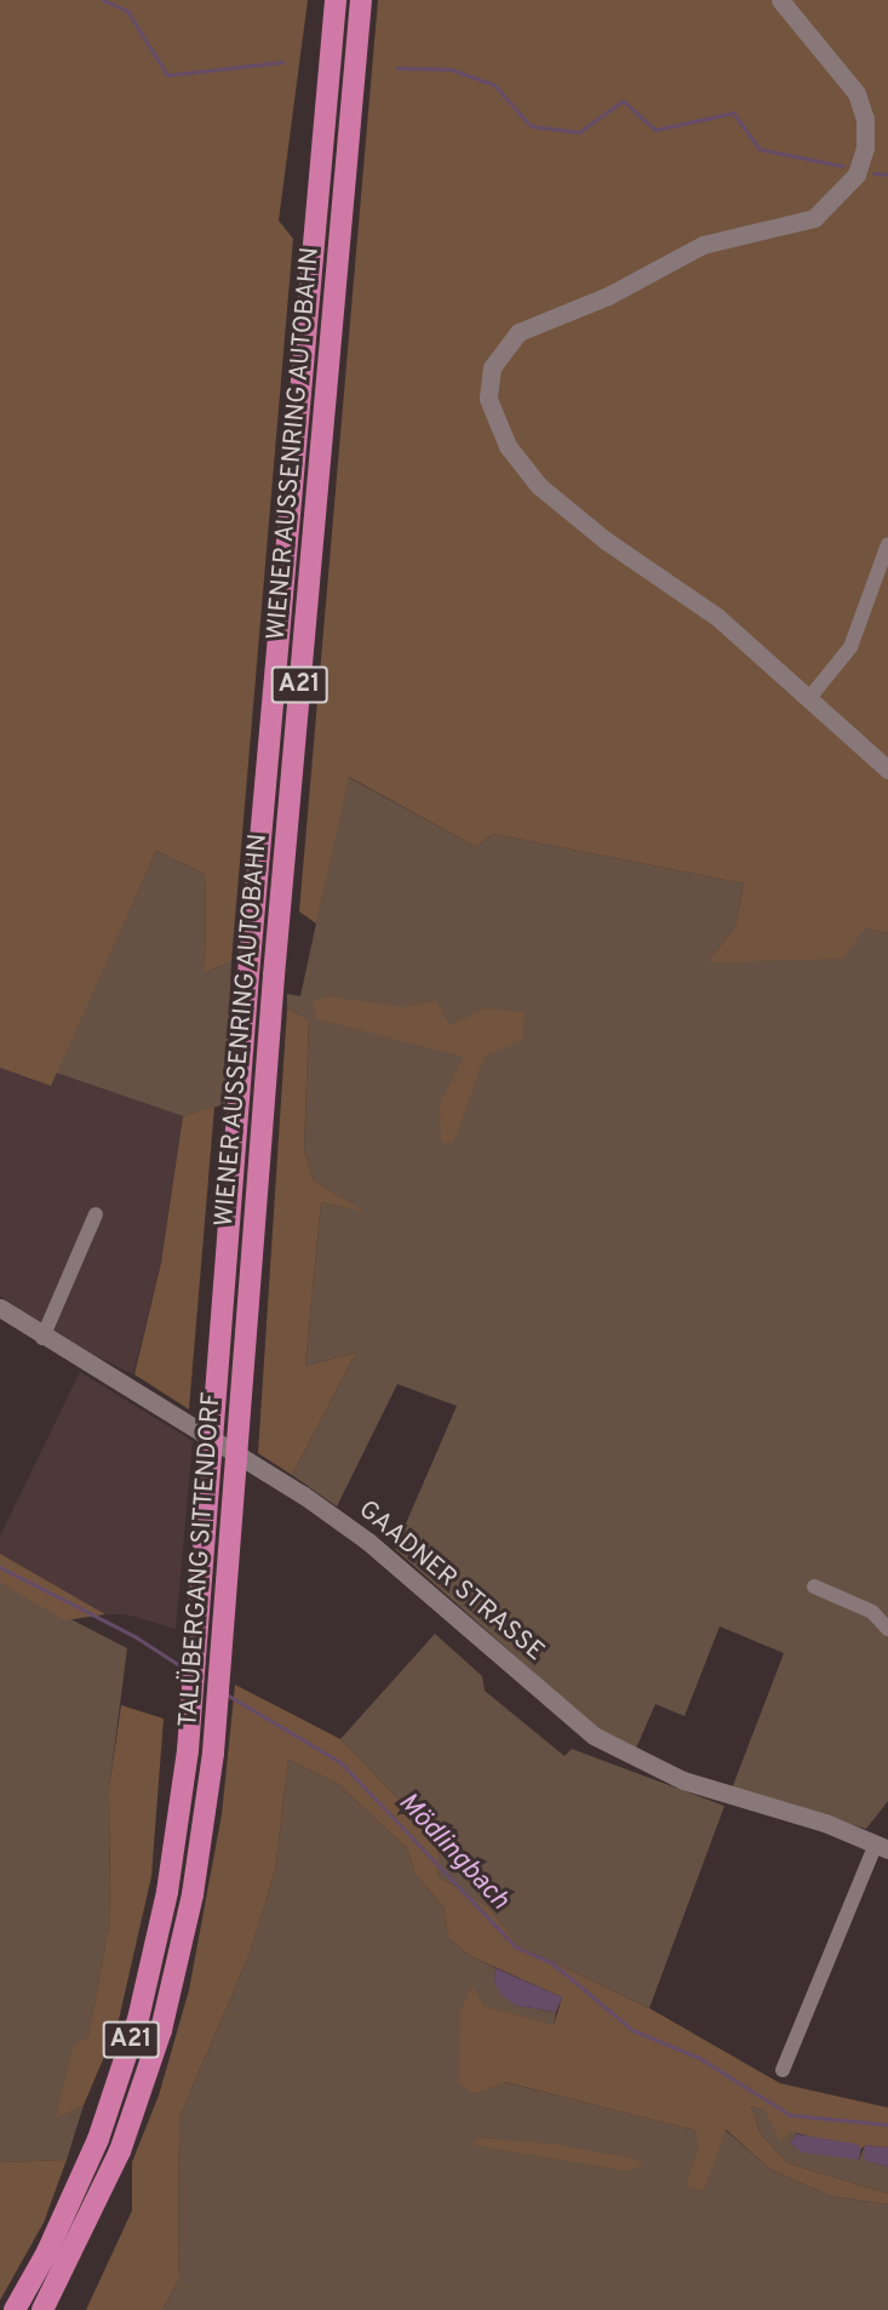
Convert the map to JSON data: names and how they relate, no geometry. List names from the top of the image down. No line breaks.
{"streets":{"highway":["WIENER AUSSENRING AUTOBAHN","A21","TALÜBERGANG SITTENDORF"],"main road":["GAADNER STRASSE"]},"crossings":[["WIENER AUSSENRING AUTOBAHN","TALÜBERGANG SITTENDORF"]],"water":["Mödlingbach"]}
